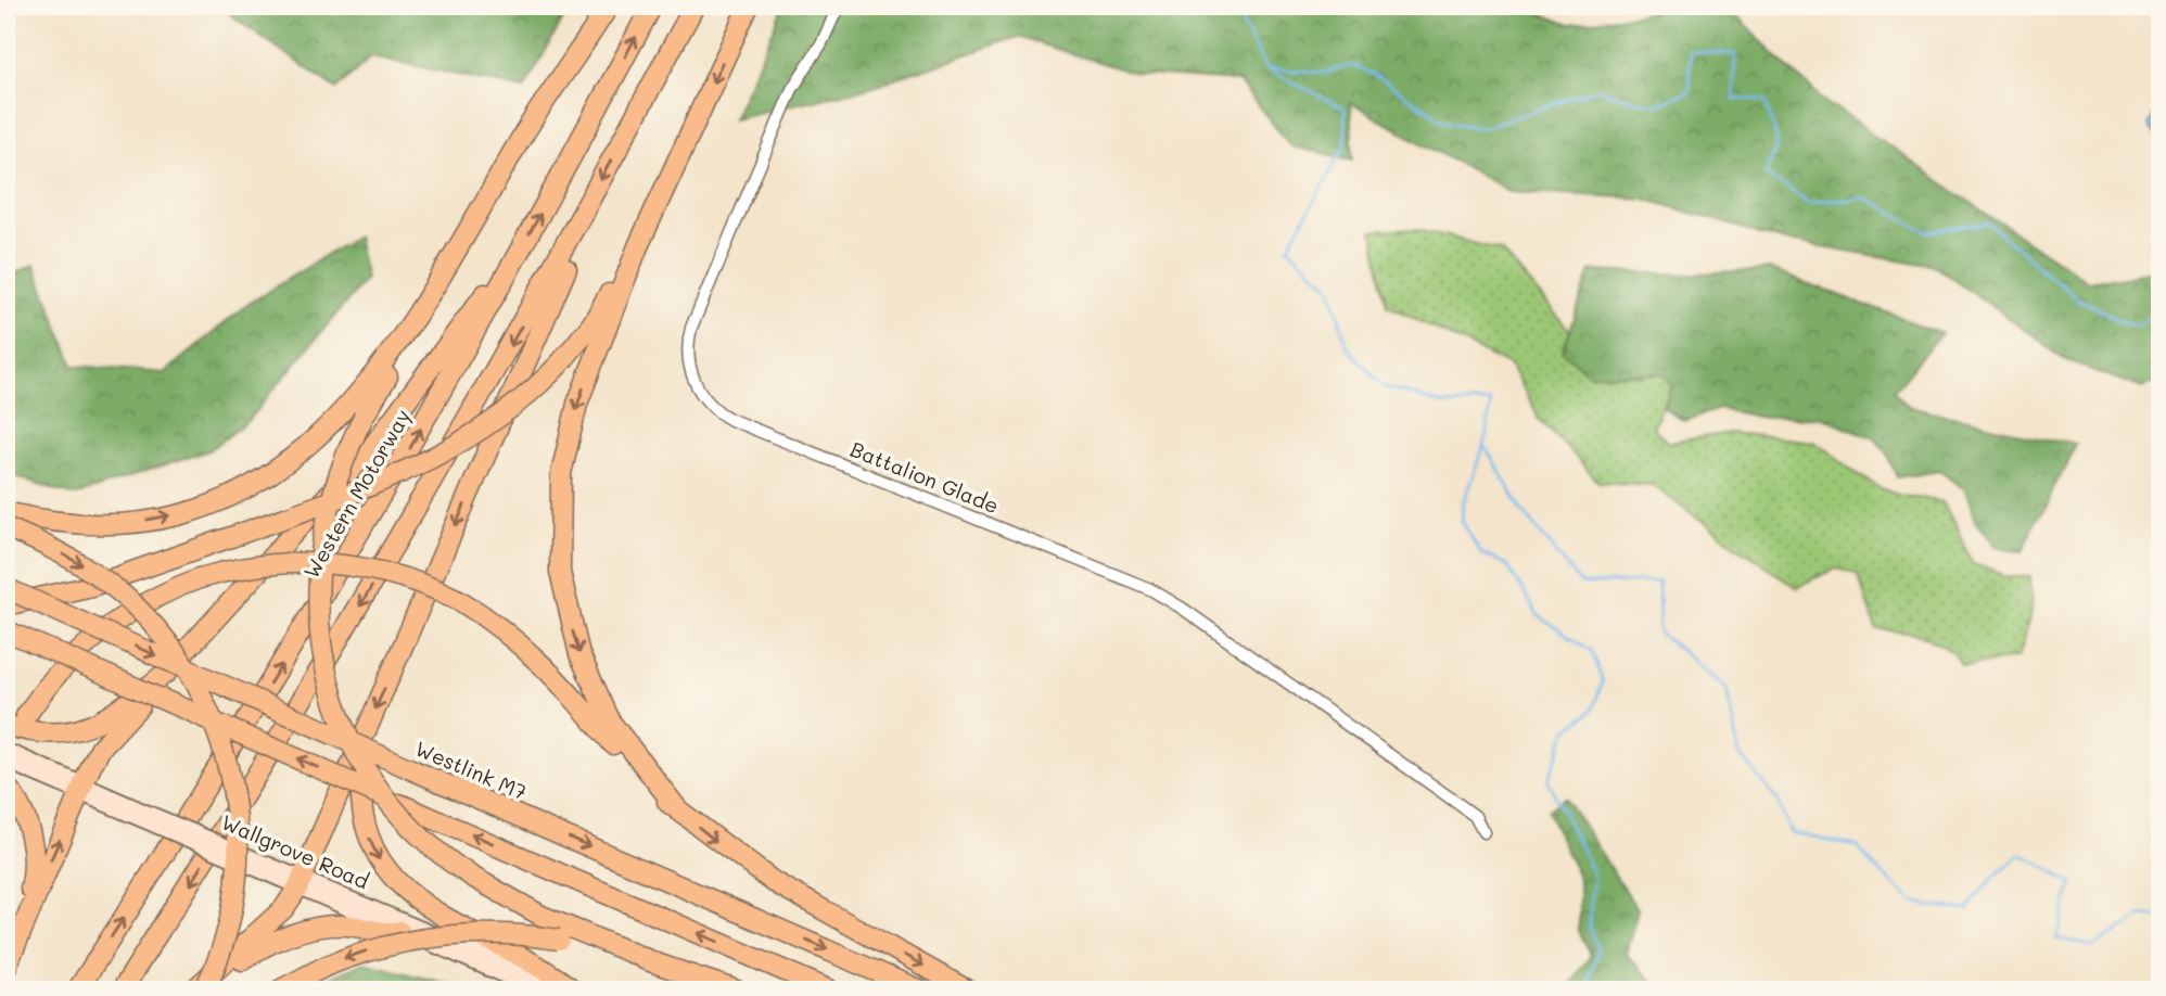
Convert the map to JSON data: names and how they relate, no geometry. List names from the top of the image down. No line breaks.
{"streets":{"highway":["Western Motorway","Westlink M7"],"main road":["Wallgrove Road"],"street":["Battalion Glade"]}}
